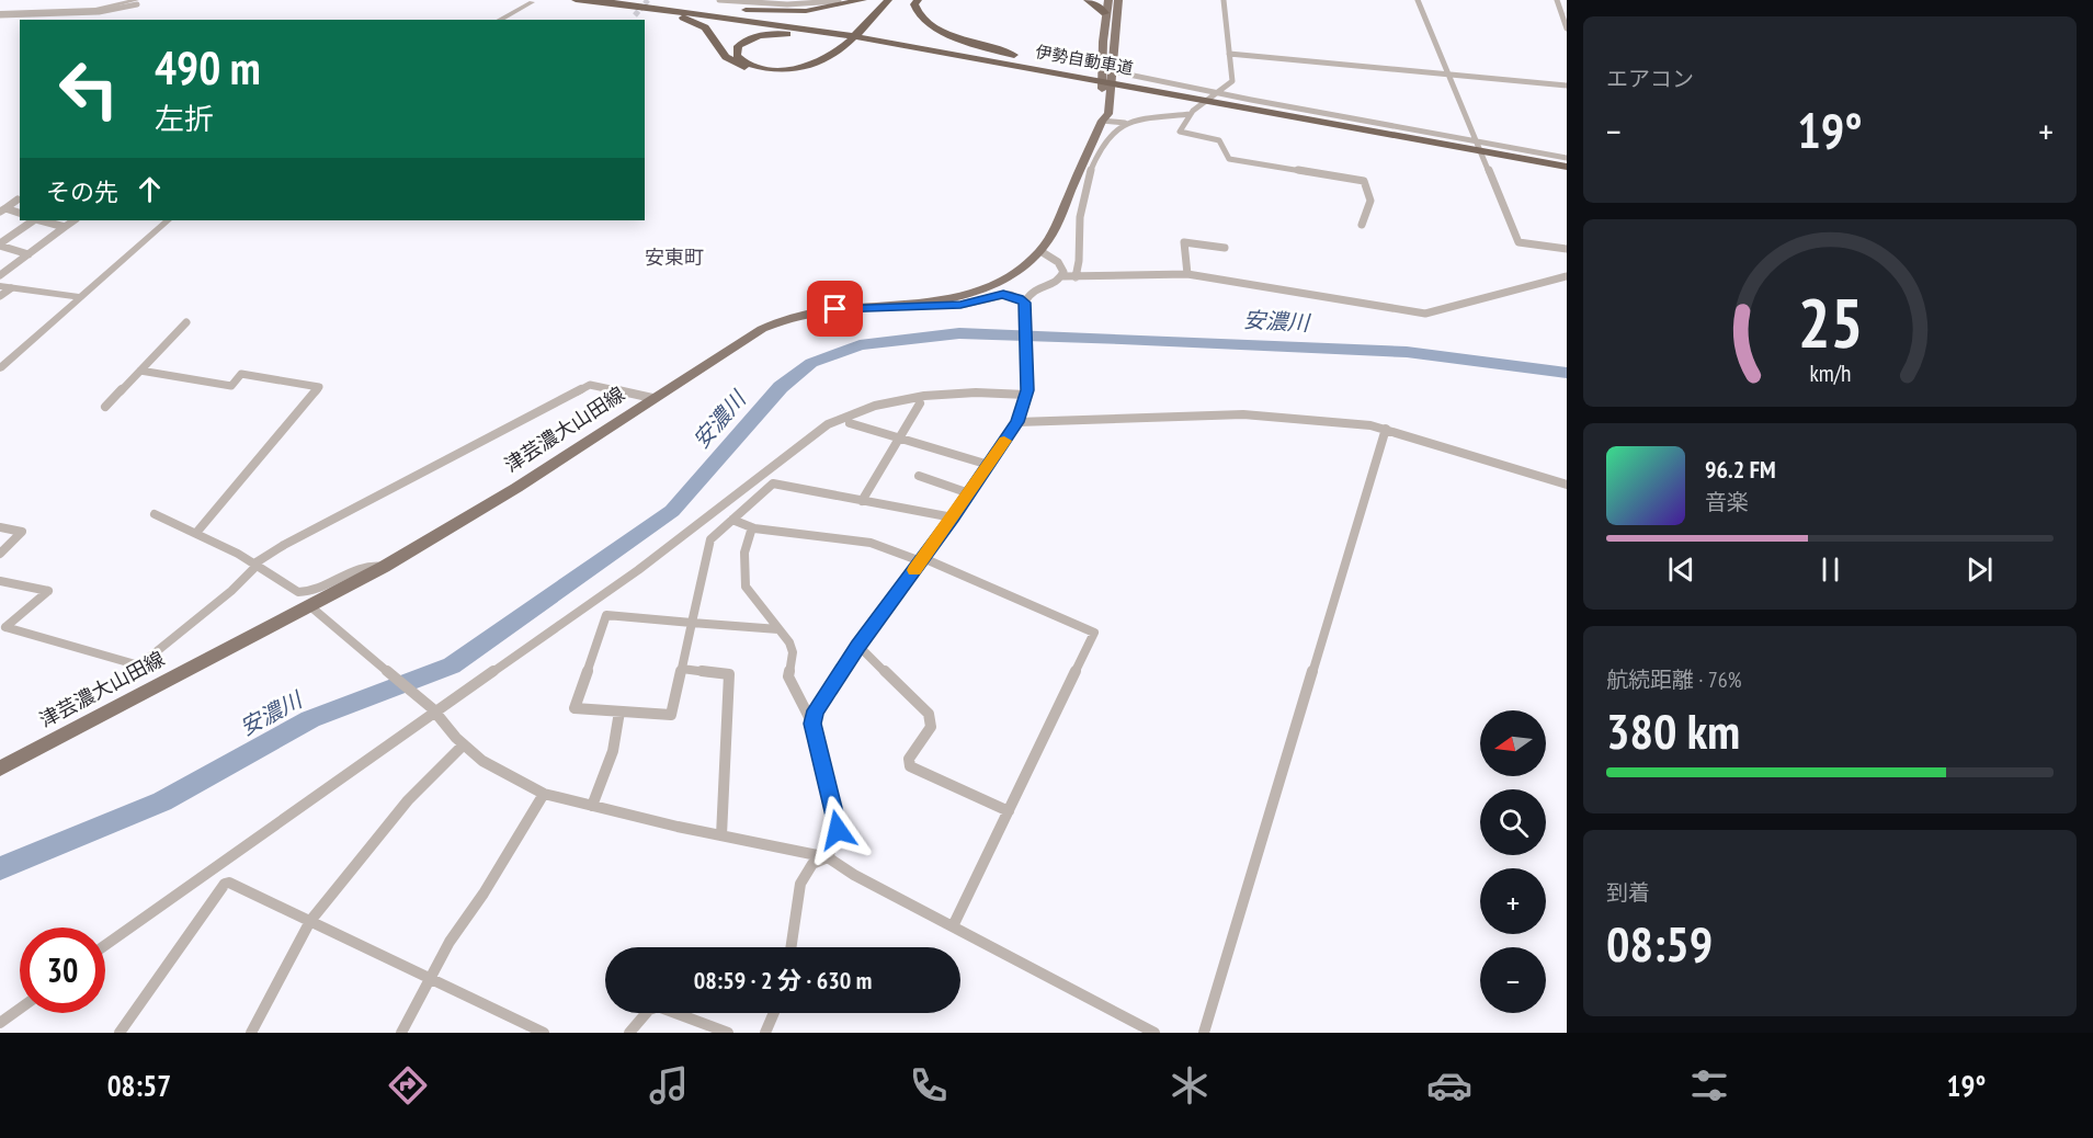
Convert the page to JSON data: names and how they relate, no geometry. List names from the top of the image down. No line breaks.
{"streets":{"highway":["伊勢自動車道"],"main road":["津芸濃大山田線"]},"districts":["安東町"],"water":["安濃川"],"north":"left","page":{"tile":["エアコン",["航続距離 · 76%","380 km"],["到着","08:59"]],"turn":["490 m","左折"],"heat":["−","19°","+"],"then":"その先","song":["96.2 FM","音楽"],"map_buttons":["+","−"],"limit":"30","trip":"08:59 · 2 分 · 630 m","tabs":["08:57","19°"],"gauge":["25","km/h"]}}
